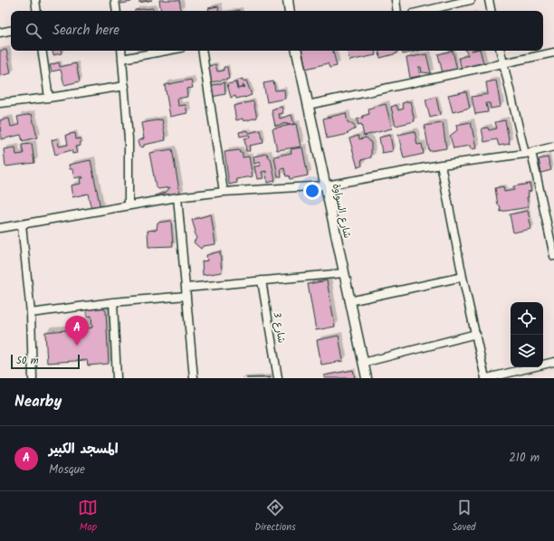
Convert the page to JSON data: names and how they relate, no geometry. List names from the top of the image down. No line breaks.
{"streets":{"street":["شارع السواوة","شارع 3"]},"scale_bar":"50 m","page":{"search":"Search here","pins":"A","scale":"50 m","heading":"Nearby","list":[{"mark":"A","name":"المسجد الكبير","note":"Mosque","value":"210 m"}],"nav":["Map","Directions","Saved"]}}
